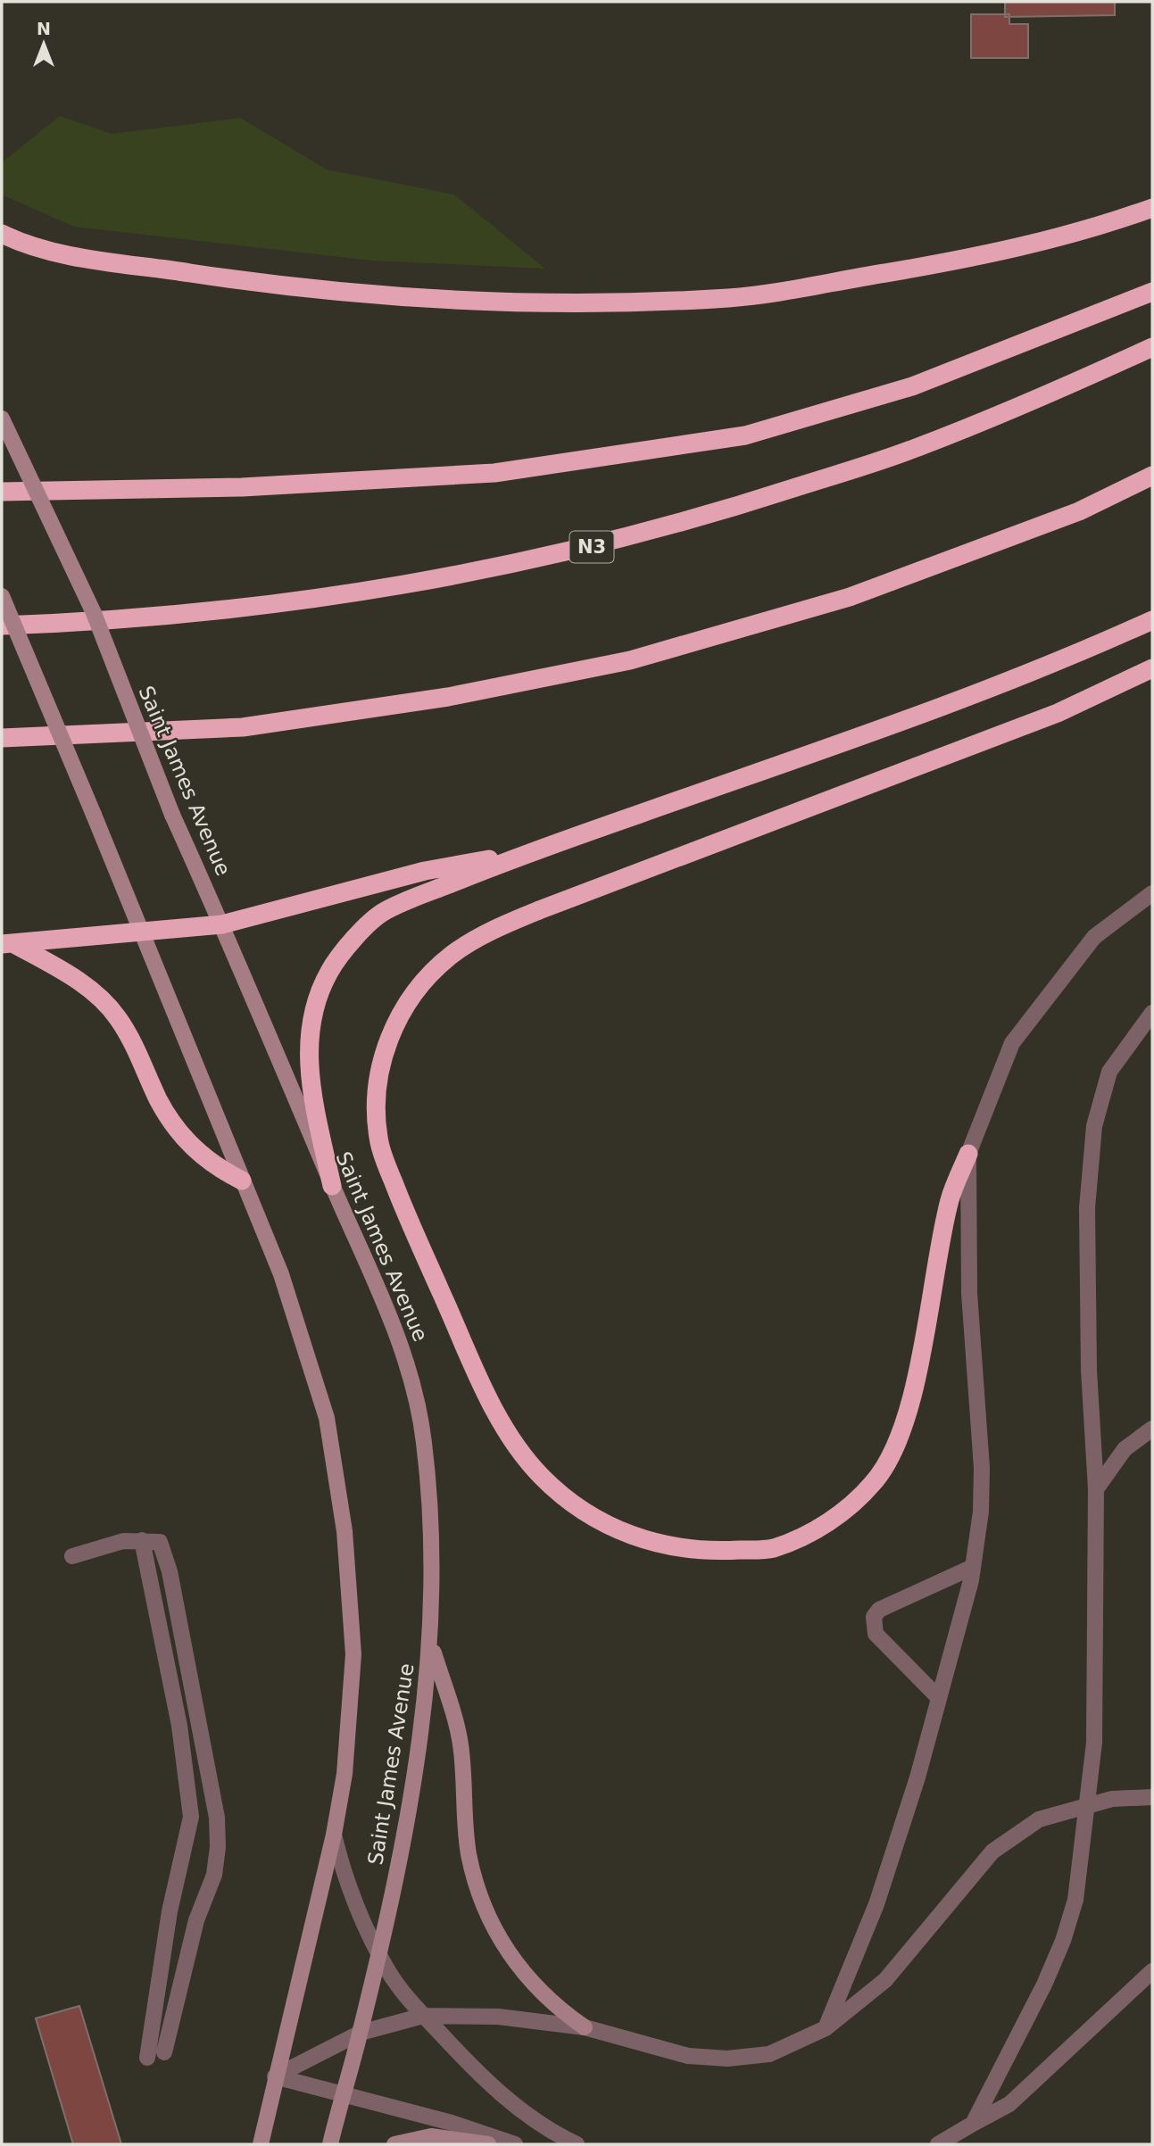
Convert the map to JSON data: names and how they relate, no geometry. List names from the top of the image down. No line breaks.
{"streets":{"highway":["N3"],"main road":["Saint James Avenue"]},"north":"top"}
